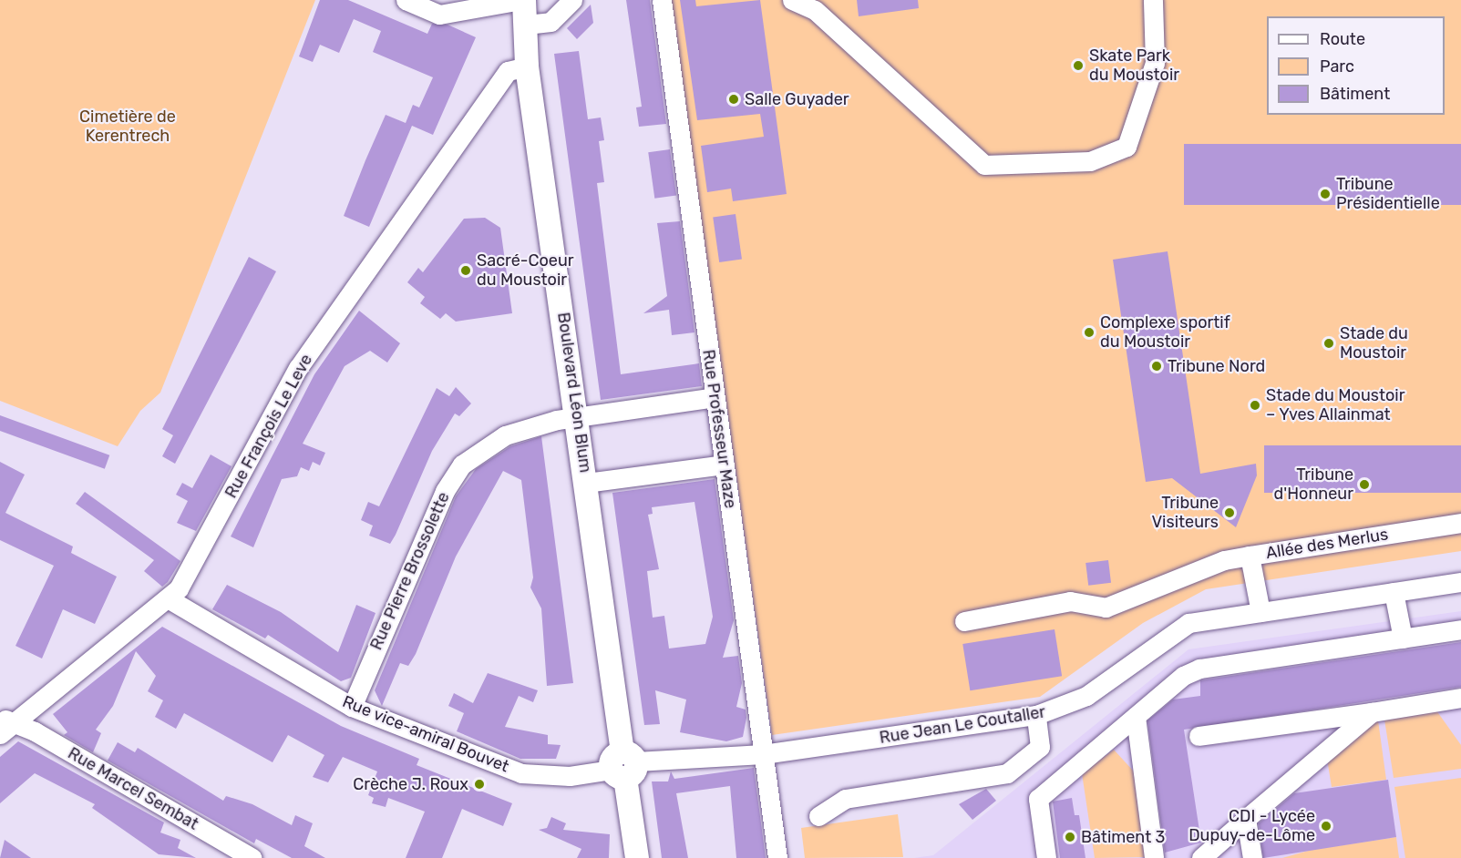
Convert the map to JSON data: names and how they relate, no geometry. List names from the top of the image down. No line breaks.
{"streets":{"main road":["Boulevard Léon Blum"],"street":["Rue François Le Leve","Rue Professeur Maze","Allée des Merlus","Rue Pierre Brossolette","Rue Jean Le Coutaller","Rue vice-amiral Bouvet","Rue Marcel Sembat"]},"crossings":[["Boulevard Léon Blum","Rue François Le Leve"],["Boulevard Léon Blum","Rue Pierre Brossolette"],["Boulevard Léon Blum","Rue vice-amiral Bouvet"],["Rue François Le Leve","Rue vice-amiral Bouvet"],["Rue François Le Leve","Rue Marcel Sembat"],["Rue Professeur Maze","Rue Pierre Brossolette"],["Rue Professeur Maze","Rue Jean Le Coutaller"],["Rue Professeur Maze","Rue vice-amiral Bouvet"],["Allée des Merlus","Rue Jean Le Coutaller"],["Rue Pierre Brossolette","Rue vice-amiral Bouvet"],["Rue Jean Le Coutaller","Rue vice-amiral Bouvet"]],"parks":["Cimetière de Kerentrech"],"places":["Skate Park du Moustoir","Salle Guyader","Tribune Présidentielle","Sacré-Coeur du Moustoir","Complexe sportif du Moustoir","Stade du Moustoir","Tribune Nord","Stade du Moustoir – Yves Allainmat","Tribune d'Honneur","Tribune Visiteurs","Crèche J. Roux","CDI - Lycée Dupuy-de-Lôme","Bâtiment 3"],"legend":["Route","Parc","Bâtiment"]}
